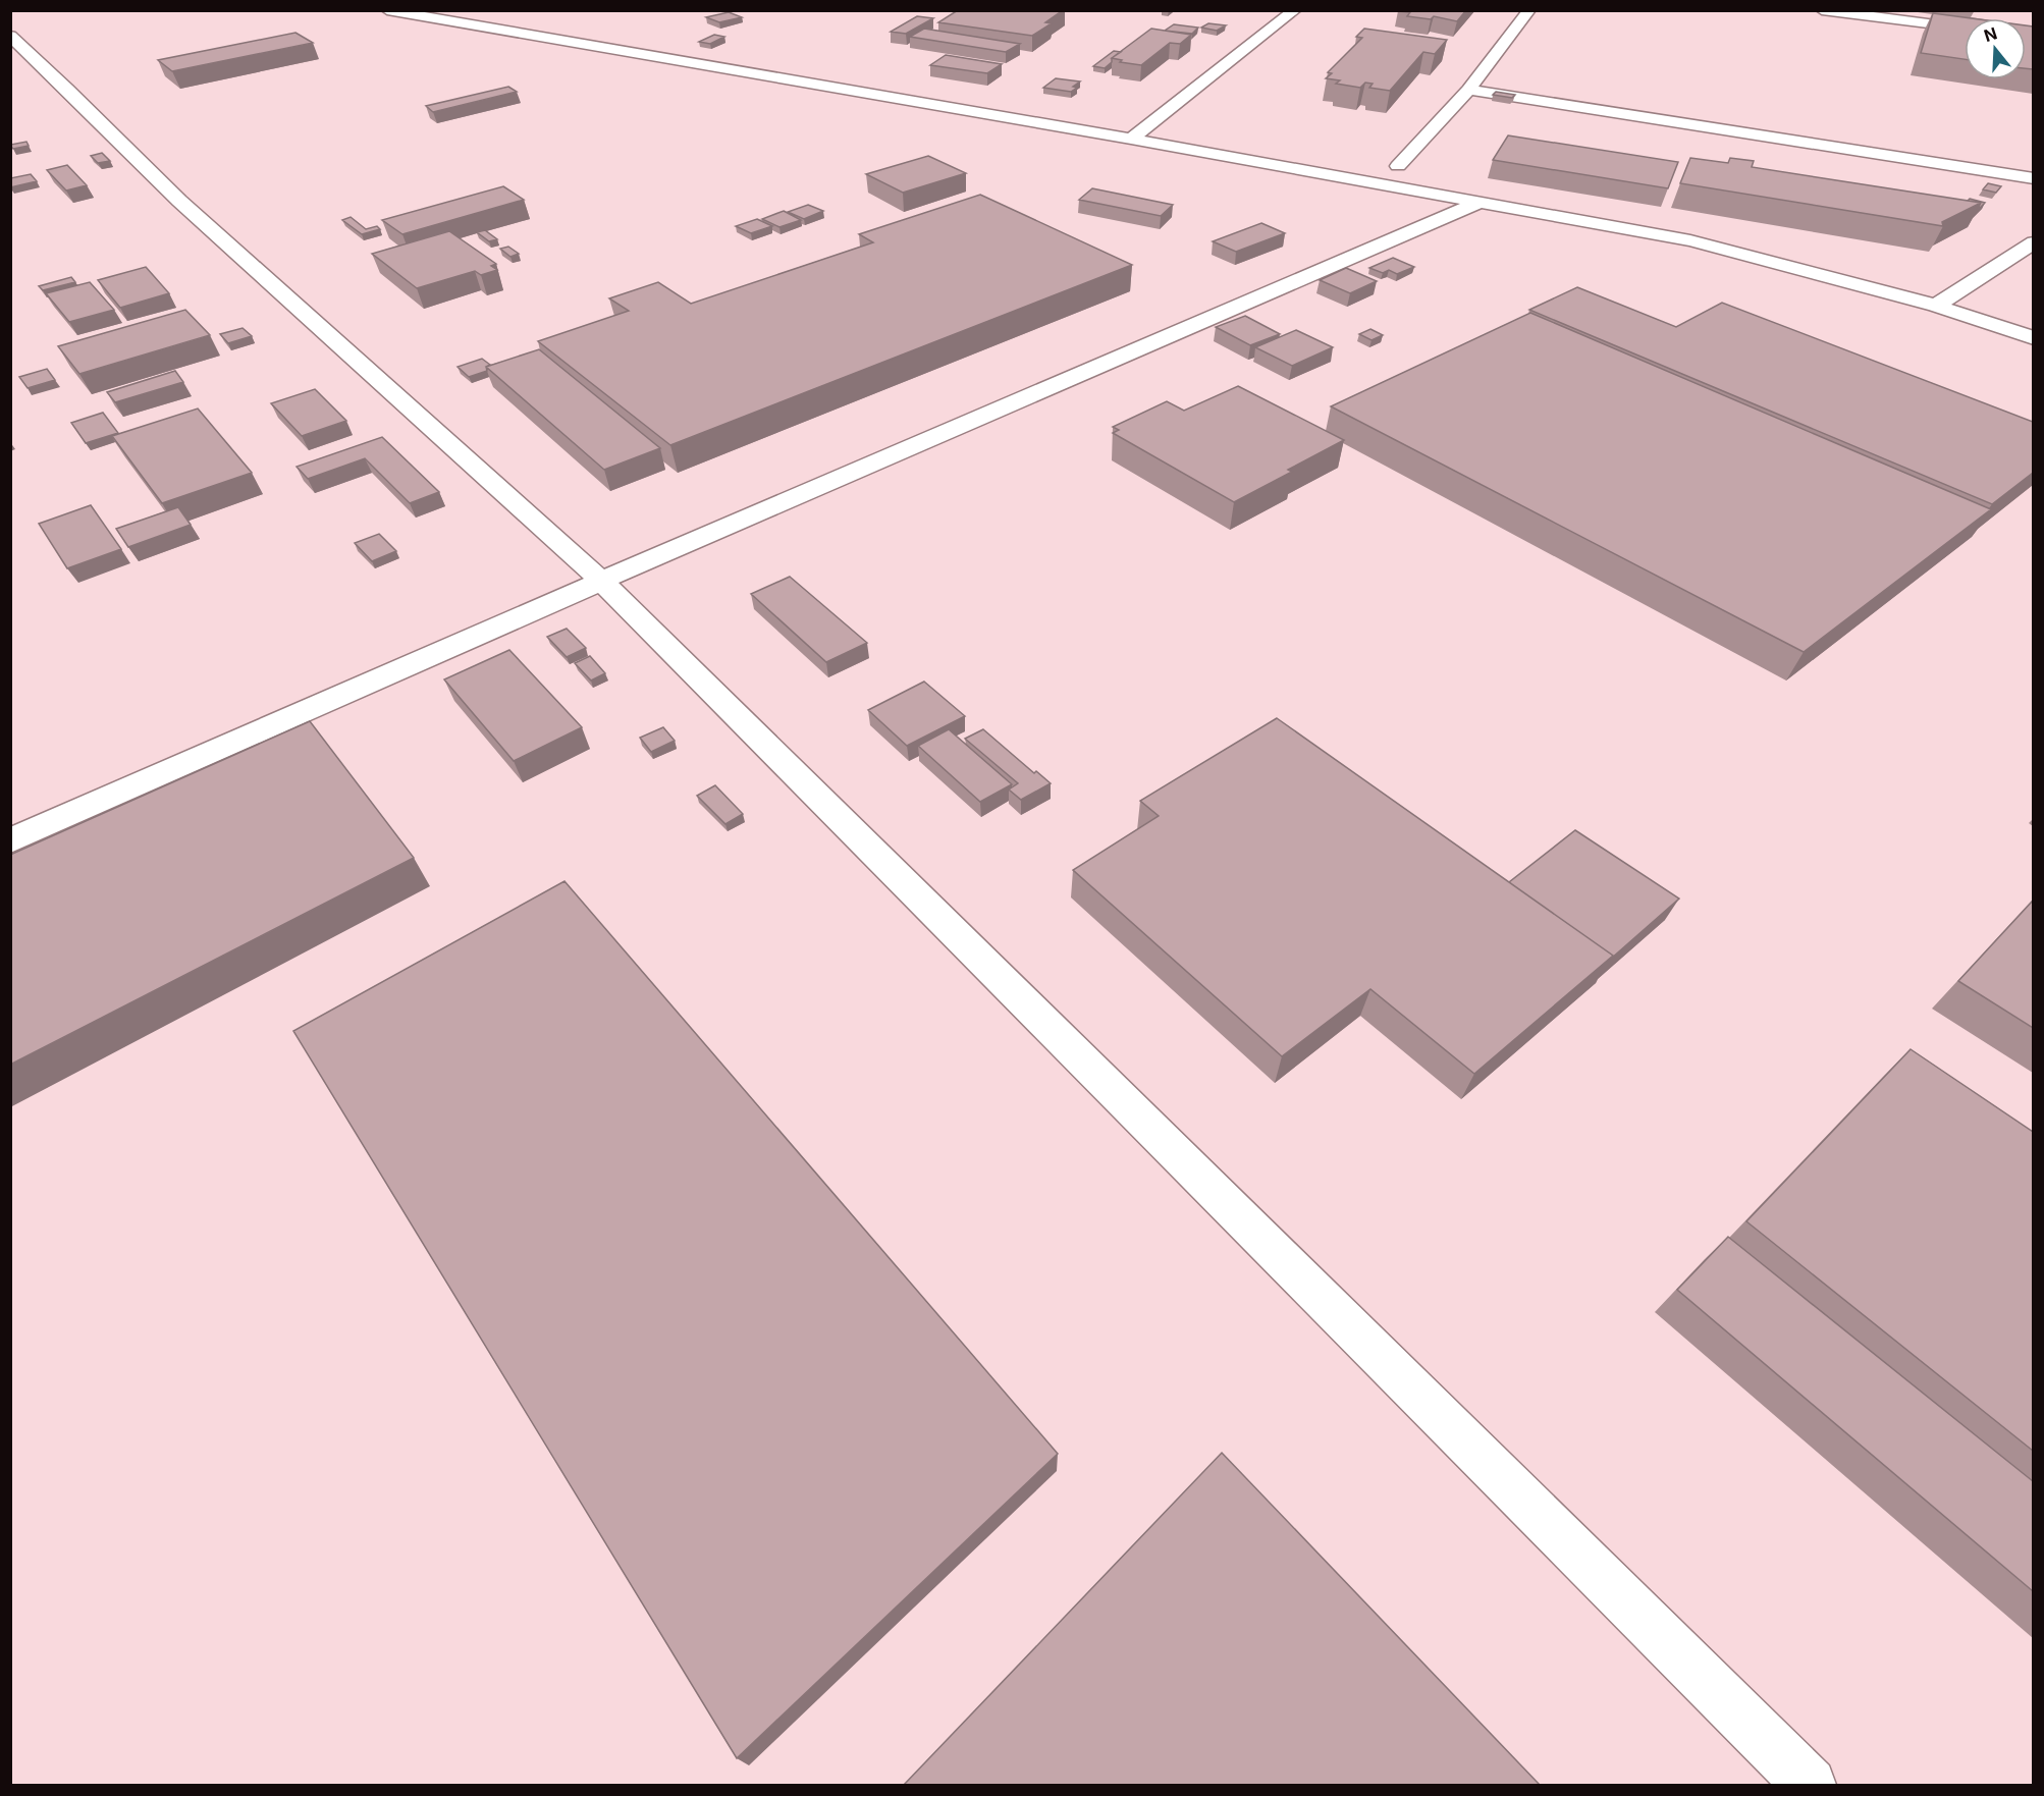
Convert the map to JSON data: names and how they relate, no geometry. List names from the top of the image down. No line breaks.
{"north":"top"}
